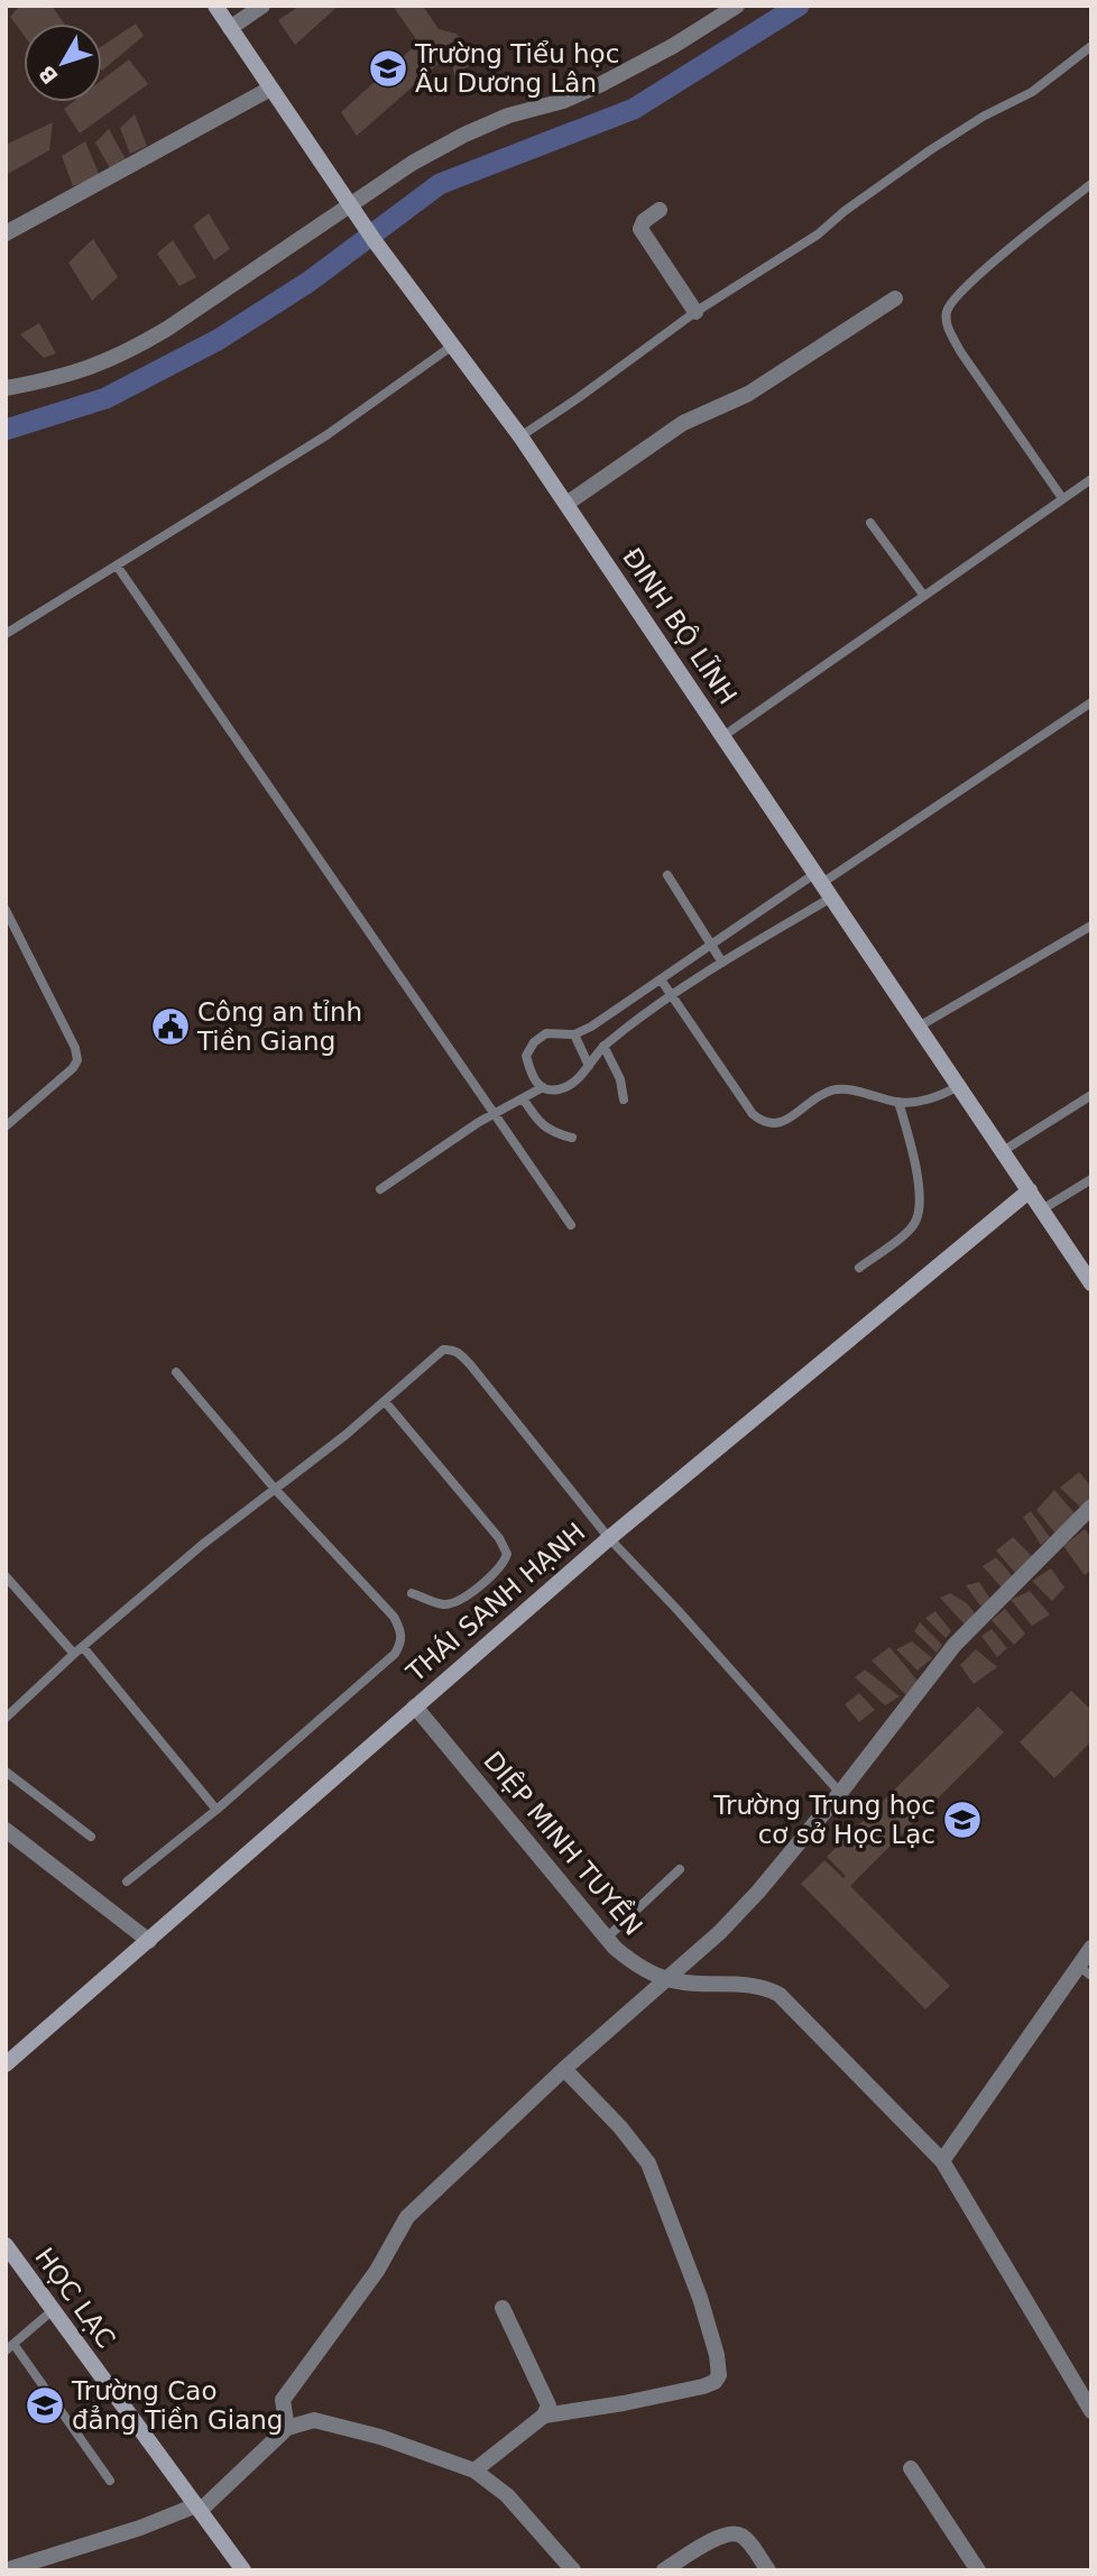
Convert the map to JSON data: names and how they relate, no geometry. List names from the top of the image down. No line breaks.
{"streets":{"street":["ĐINH BỘ LĨNH","THÁI SANH HẠNH","DIỆP MINH TUYỀN","HỌC LẠC"]},"crossings":[["ĐINH BỘ LĨNH","THÁI SANH HẠNH"],["THÁI SANH HẠNH","DIỆP MINH TUYỀN"]],"places":{"school or university":["Trường Tiểu học Âu Dương Lân","Trường Trung học cơ sở Học Lạc","Trường Cao đẳng Tiền Giang"],"public building":["Công an tỉnh Tiền Giang"]},"north":"bottom left"}
